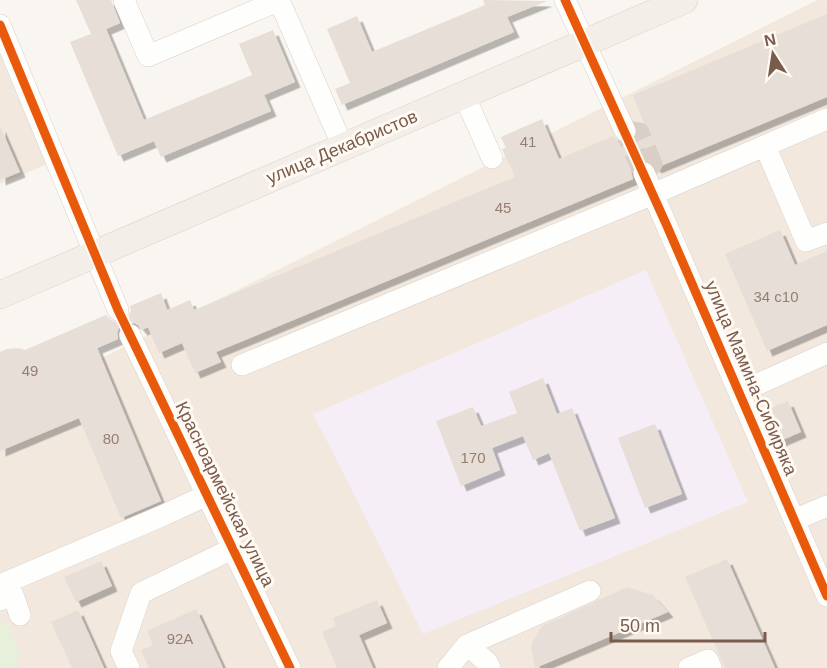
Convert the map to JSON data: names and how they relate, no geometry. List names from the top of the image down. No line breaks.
{"streets":{"main road":["улица Декабристов"],"street":["улица Мамина-Сибиряка","Красноармейская улица"]},"house_numbers":["41","45","34 с10","49","80","170","92А"],"scale_bar":"50 m","north":"top"}
